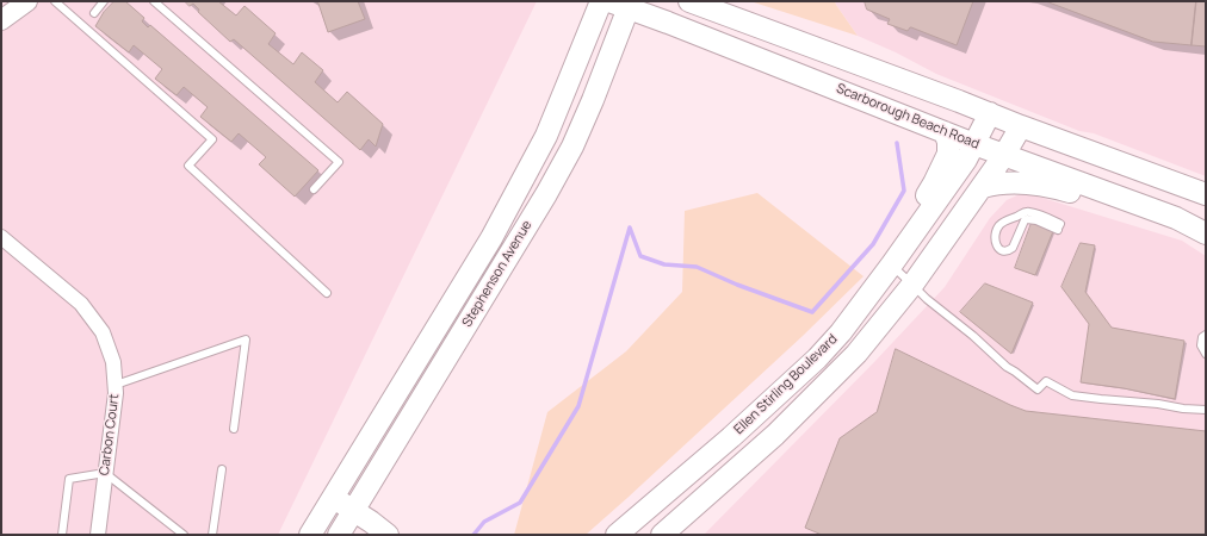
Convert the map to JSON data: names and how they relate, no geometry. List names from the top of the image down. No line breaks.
{"streets":{"main road":["Scarborough Beach Road","Stephenson Avenue","Ellen Stirling Boulevard"],"street":["Carbon Court"]},"crossings":[["Scarborough Beach Road","Stephenson Avenue"],["Scarborough Beach Road","Ellen Stirling Boulevard"]]}
